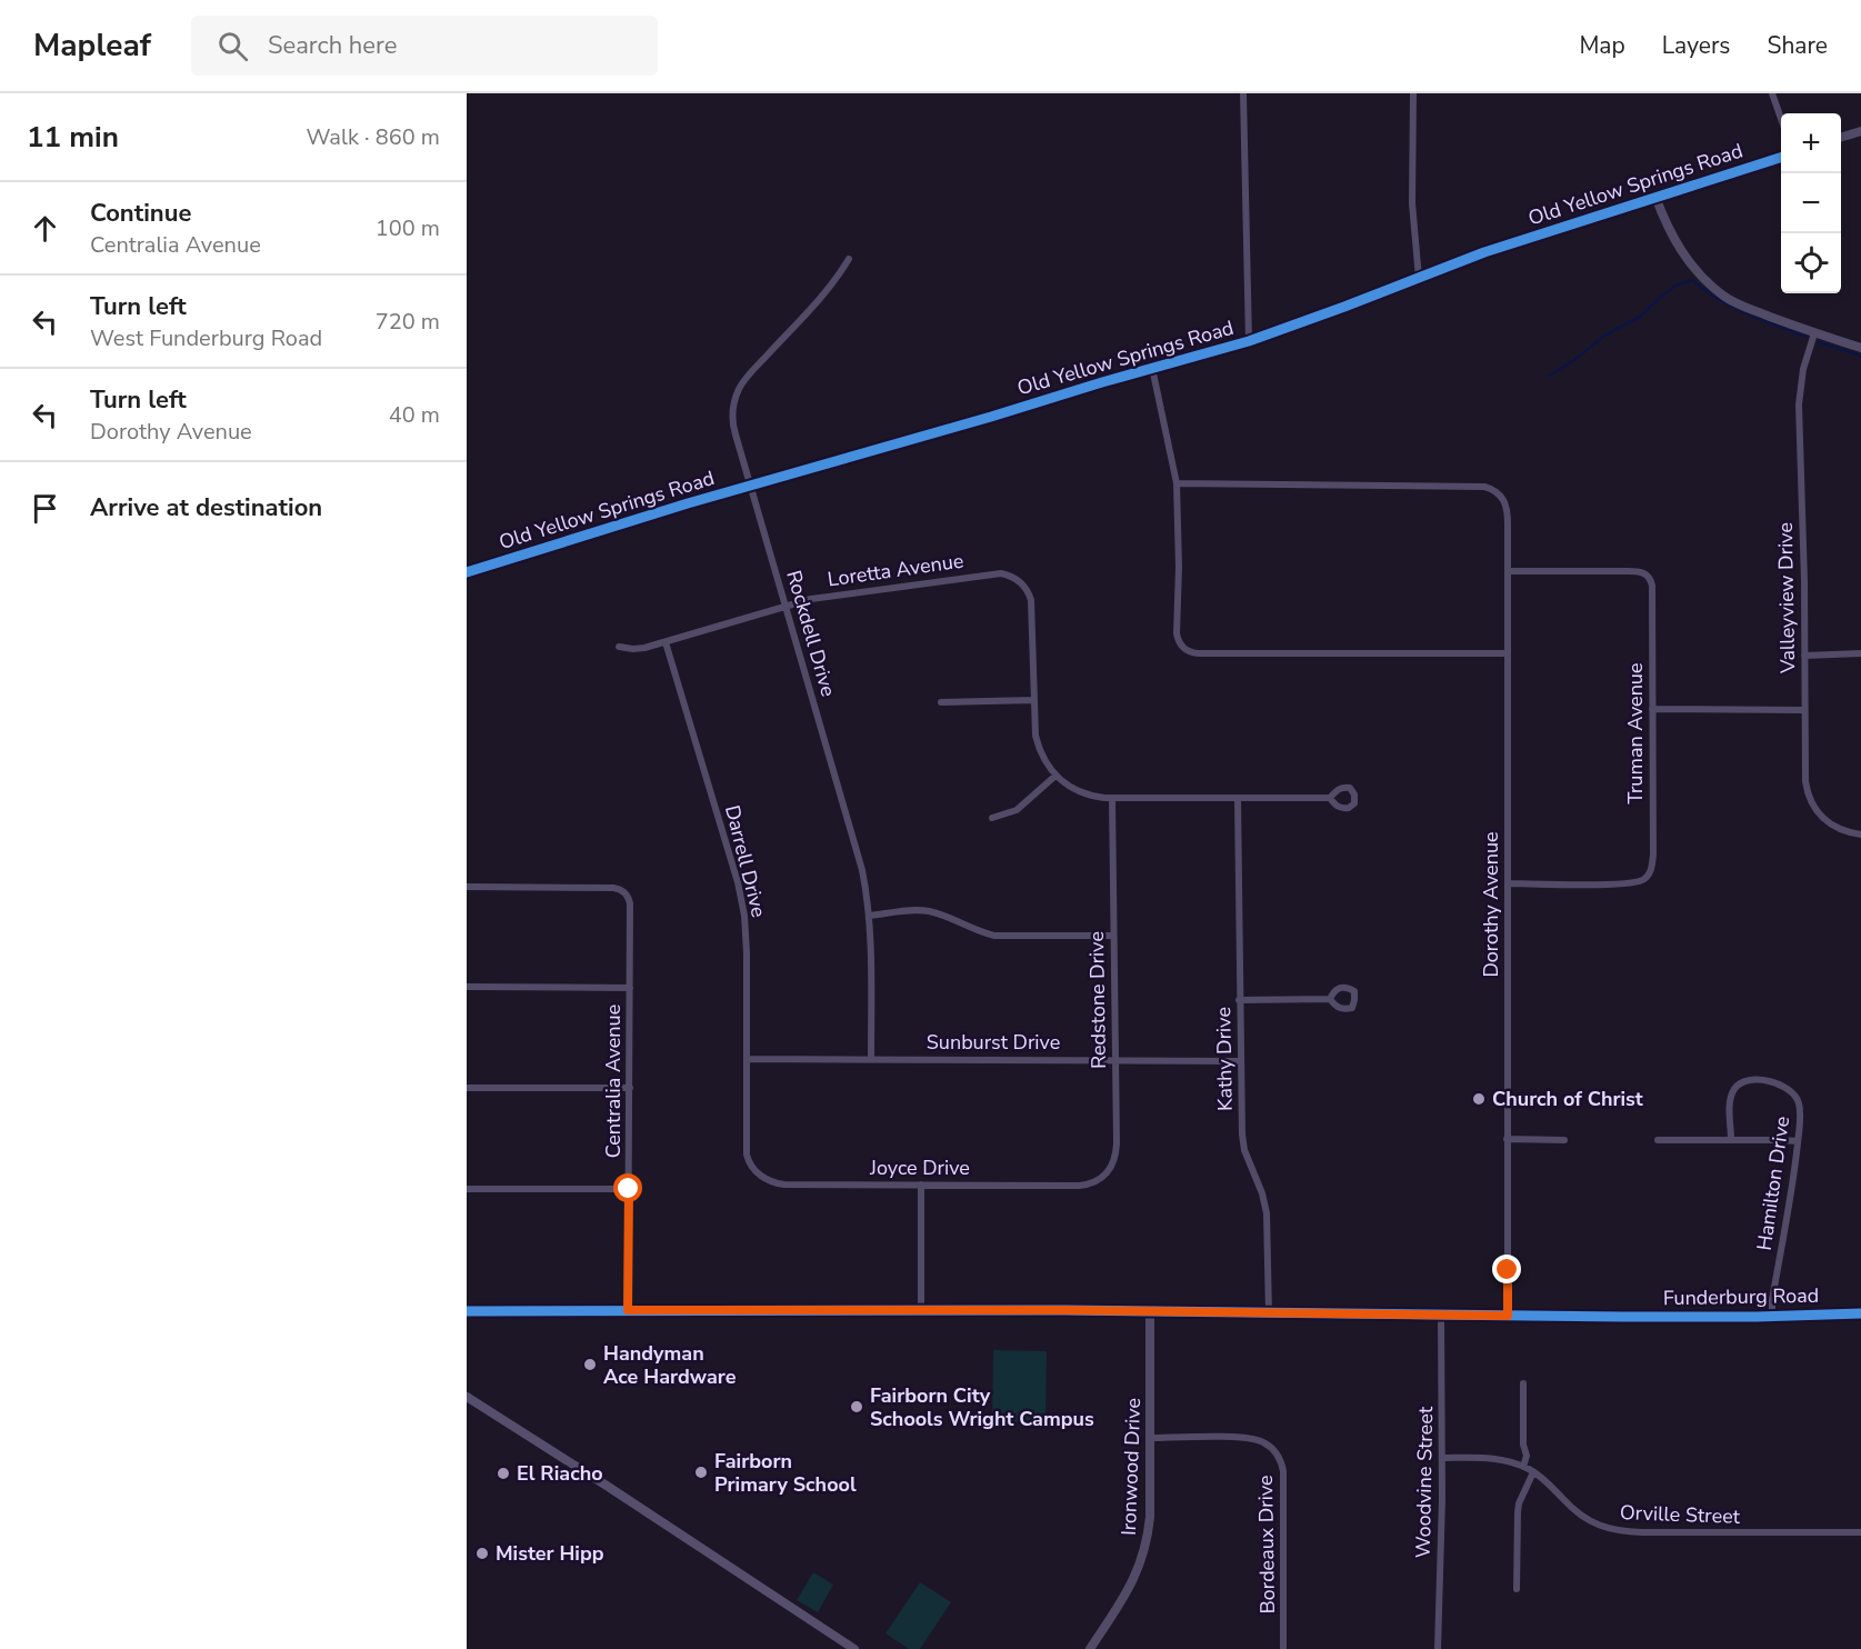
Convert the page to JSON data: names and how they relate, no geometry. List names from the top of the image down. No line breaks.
{"streets":{"street":["Old Yellow Springs Road","Loretta Avenue","Valleyview Drive","Rockdell Drive","Truman Avenue","Darrell Drive","Dorothy Avenue","Redstone Drive","Sunburst Drive","Kathy Drive","Centralia Avenue","Joyce Drive","Hamilton Drive","Funderburg Road","Ironwood Drive","Woodvine Street","Orville Street","Bordeaux Drive"]},"crossings":[["Old Yellow Springs Road","Rockdell Drive"],["Loretta Avenue","Rockdell Drive"],["Loretta Avenue","Darrell Drive"],["Rockdell Drive","Sunburst Drive"],["Truman Avenue","Dorothy Avenue"],["Darrell Drive","Sunburst Drive"],["Darrell Drive","Joyce Drive"],["Dorothy Avenue","Funderburg Road"],["Redstone Drive","Sunburst Drive"],["Redstone Drive","Joyce Drive"],["Sunburst Drive","Kathy Drive"],["Kathy Drive","Funderburg Road"],["Centralia Avenue","Funderburg Road"],["Hamilton Drive","Funderburg Road"],["Funderburg Road","Ironwood Drive"],["Funderburg Road","Woodvine Street"],["Ironwood Drive","Bordeaux Drive"],["Woodvine Street","Orville Street"]],"places":["Church of Christ","Handyman Ace Hardware","Fairborn City Schools Wright Campus","Fairborn Primary School","El Riacho","Mister Hipp"],"page":{"header":"Mapleaf","search":"Search here","nav":["Map","Layers","Share"],"heading":["11 min","Walk · 860 m"],"map_buttons":["+","−"],"list":[["Continue","Centralia Avenue","100 m"],["Turn left","West Funderburg Road","720 m"],["Turn left","Dorothy Avenue","40 m"],"Arrive at destination"]}}
